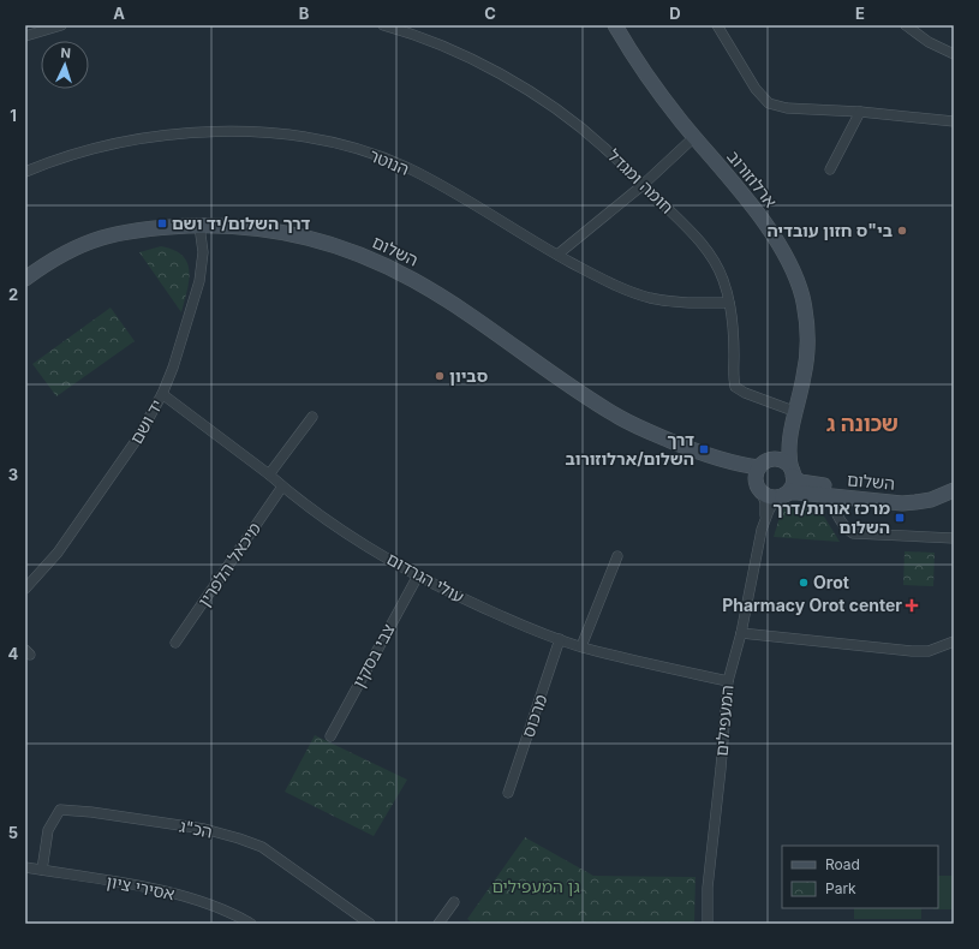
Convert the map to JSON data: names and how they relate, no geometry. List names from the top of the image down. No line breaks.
{"streets":{"street":["הנוטר","ארלוזורוב","חומה ומגדל","השלום","יד ושם","מיכאל הלפרין","עולי הגרדום","צבי בסקין","מרכוס","המעפילים","הכ\"ג","אסירי ציון"]},"crossings":[["הנוטר","חומה ומגדל"],["ארלוזורוב","חומה ומגדל"],["ארלוזורוב","השלום"],["ארלוזורוב","המעפילים"],["השלום","יד ושם"],["השלום","המעפילים"],["יד ושם","עולי הגרדום"],["מיכאל הלפרין","עולי הגרדום"],["עולי הגרדום","צבי בסקין"],["עולי הגרדום","מרכוס"],["עולי הגרדום","המעפילים"],["הכ\"ג","אסירי ציון"]],"districts":["שכונה ג"],"parks":["גן המעפילים"],"places":{"transit":["דרך השלום/יד ושם","דרך השלום/ארלוזורוב","מרכז אורות/דרך השלום"],"other":["בי\"ס חזון עובדיה","סביון","Orot"],"health":["Pharmacy Orot center"]},"legend":["Road","Park"],"north":"top","grid":{"columns":["A","B","C","D","E"],"rows":["1","2","3","4","5"]}}
